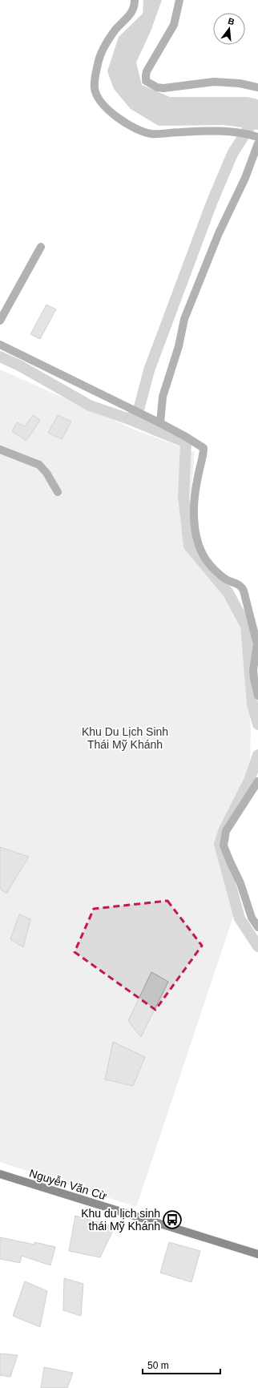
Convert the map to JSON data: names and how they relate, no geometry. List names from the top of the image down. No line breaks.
{"streets":{"main road":["Nguyễn Văn Cừ"]},"parks":["Khu Du Lịch Sinh Thái Mỹ Khánh"],"places":{"bus stop":["Khu du lịch sinh thái Mỹ Khánh"]},"scale_bar":"50 m","north":"top"}
